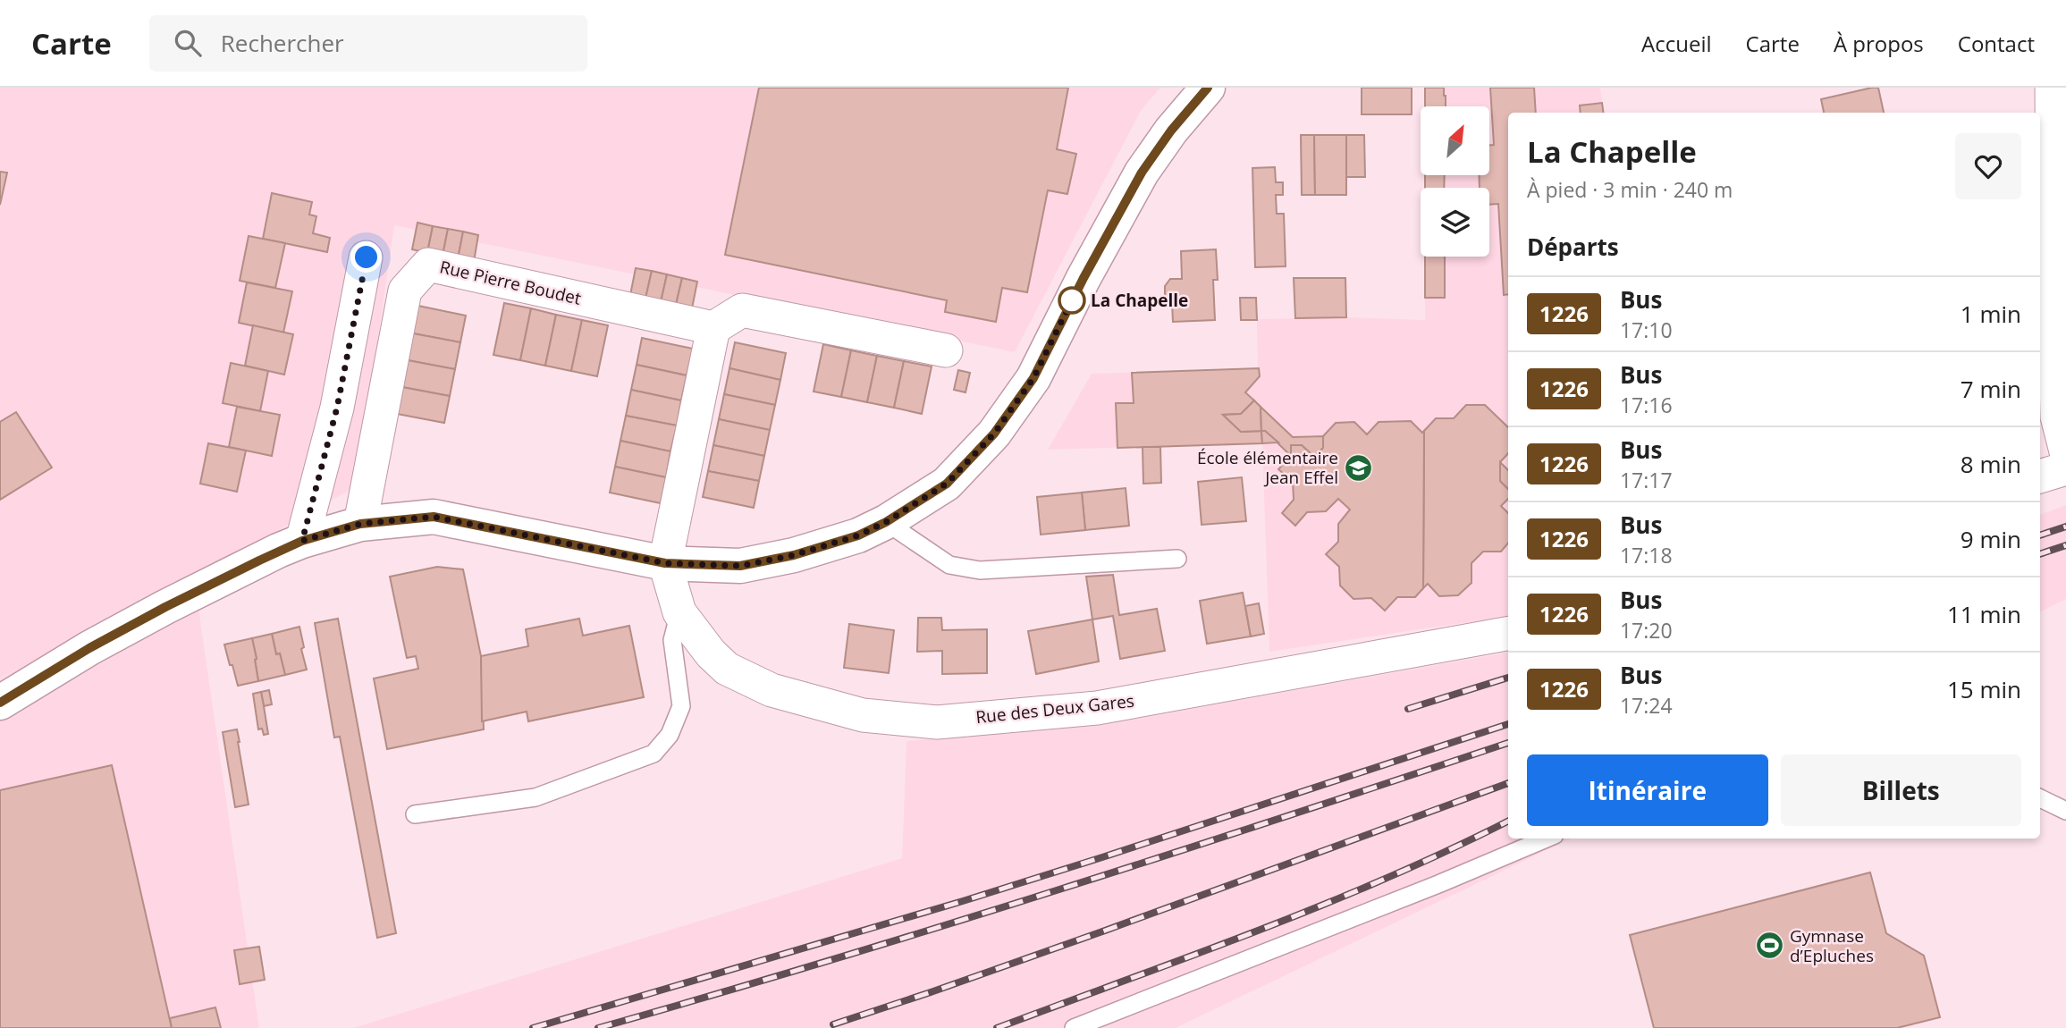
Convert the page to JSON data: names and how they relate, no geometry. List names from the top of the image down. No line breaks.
{"streets":{"street":["Rue Pierre Boudet","Rue des Deux Gares"]},"places":{"other":["La Chapelle"],"school or university":["École élémentaire Jean Effel"],"sports":["Gymnase d’Epluches"]},"lines":["bus line 1226"],"north":"top right","page":{"header":"Carte","search":"Rechercher","nav":["Accueil","Carte","À propos","Contact"],"heading":[["La Chapelle","À pied · 3 min · 240 m"],"Départs"],"list":[{"mark":"1226","name":"Bus","note":"17:10","value":"1 min"},{"mark":"1226","name":"Bus","note":"17:16","value":"7 min"},{"mark":"1226","name":"Bus","note":"17:17","value":"8 min"},{"mark":"1226","name":"Bus","note":"17:18","value":"9 min"},{"mark":"1226","name":"Bus","note":"17:20","value":"11 min"},{"mark":"1226","name":"Bus","note":"17:24","value":"15 min"}],"buttons":["Itinéraire","Billets"]}}
